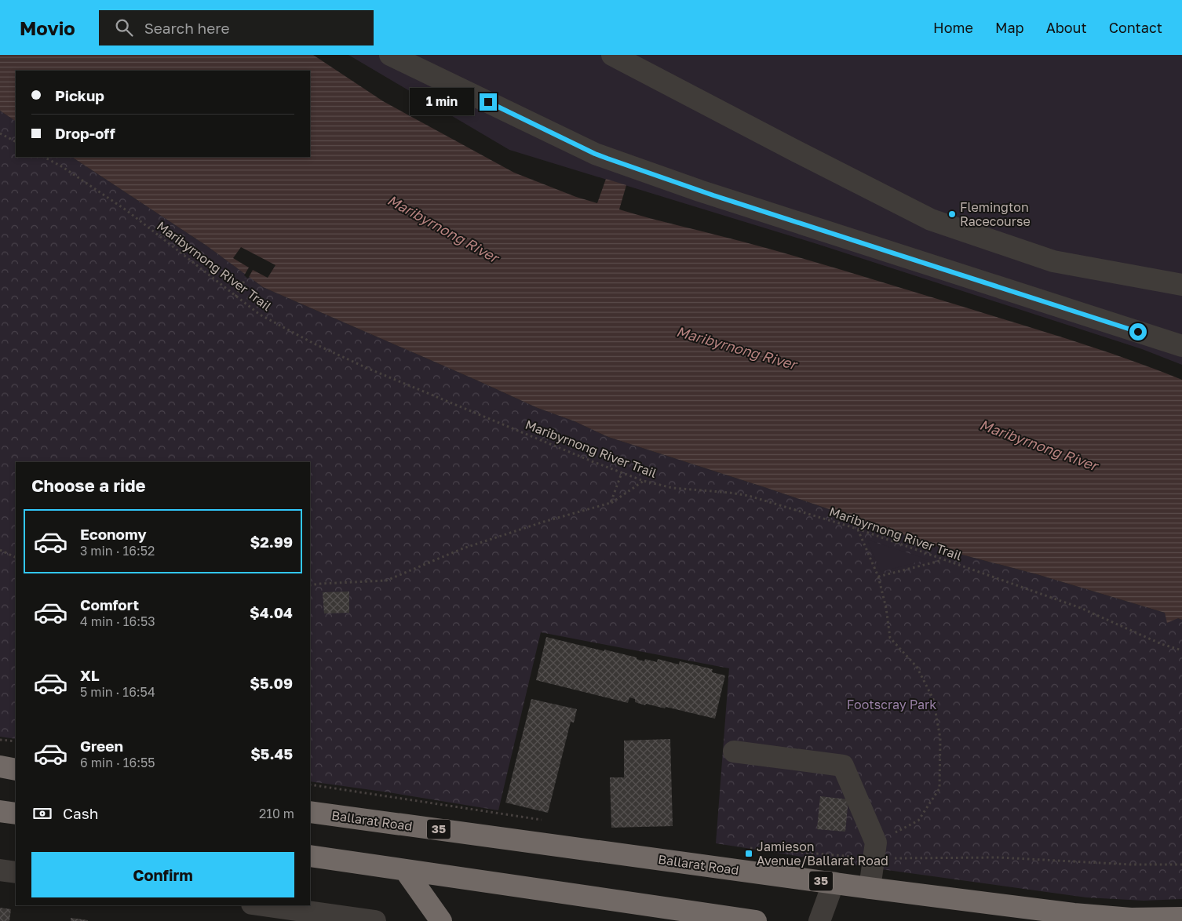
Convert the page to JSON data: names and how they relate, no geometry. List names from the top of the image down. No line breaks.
{"streets":{"highway":["Ballarat Road","35"],"path":["Maribyrnong River Trail"]},"water":["Maribyrnong River"],"parks":["Footscray Park"],"places":{"other":["Flemington Racecourse"],"transit":["Jamieson Avenue/Ballarat Road"]},"page":{"header":"Movio","search":"Search here","nav":["Home","Map","About","Contact"],"banner":["Pickup","Drop-off"],"bubble":"1 min","heading":"Choose a ride","list":[{"name":"Economy","note":"3 min · 16:52","value":"$2.99"},{"name":"Comfort","note":"4 min · 16:53","value":"$4.04"},{"name":"XL","note":"5 min · 16:54","value":"$5.09"},{"name":"Green","note":"6 min · 16:55","value":"$5.45"}],"pay":["Cash","210 m"],"buttons":"Confirm"}}
